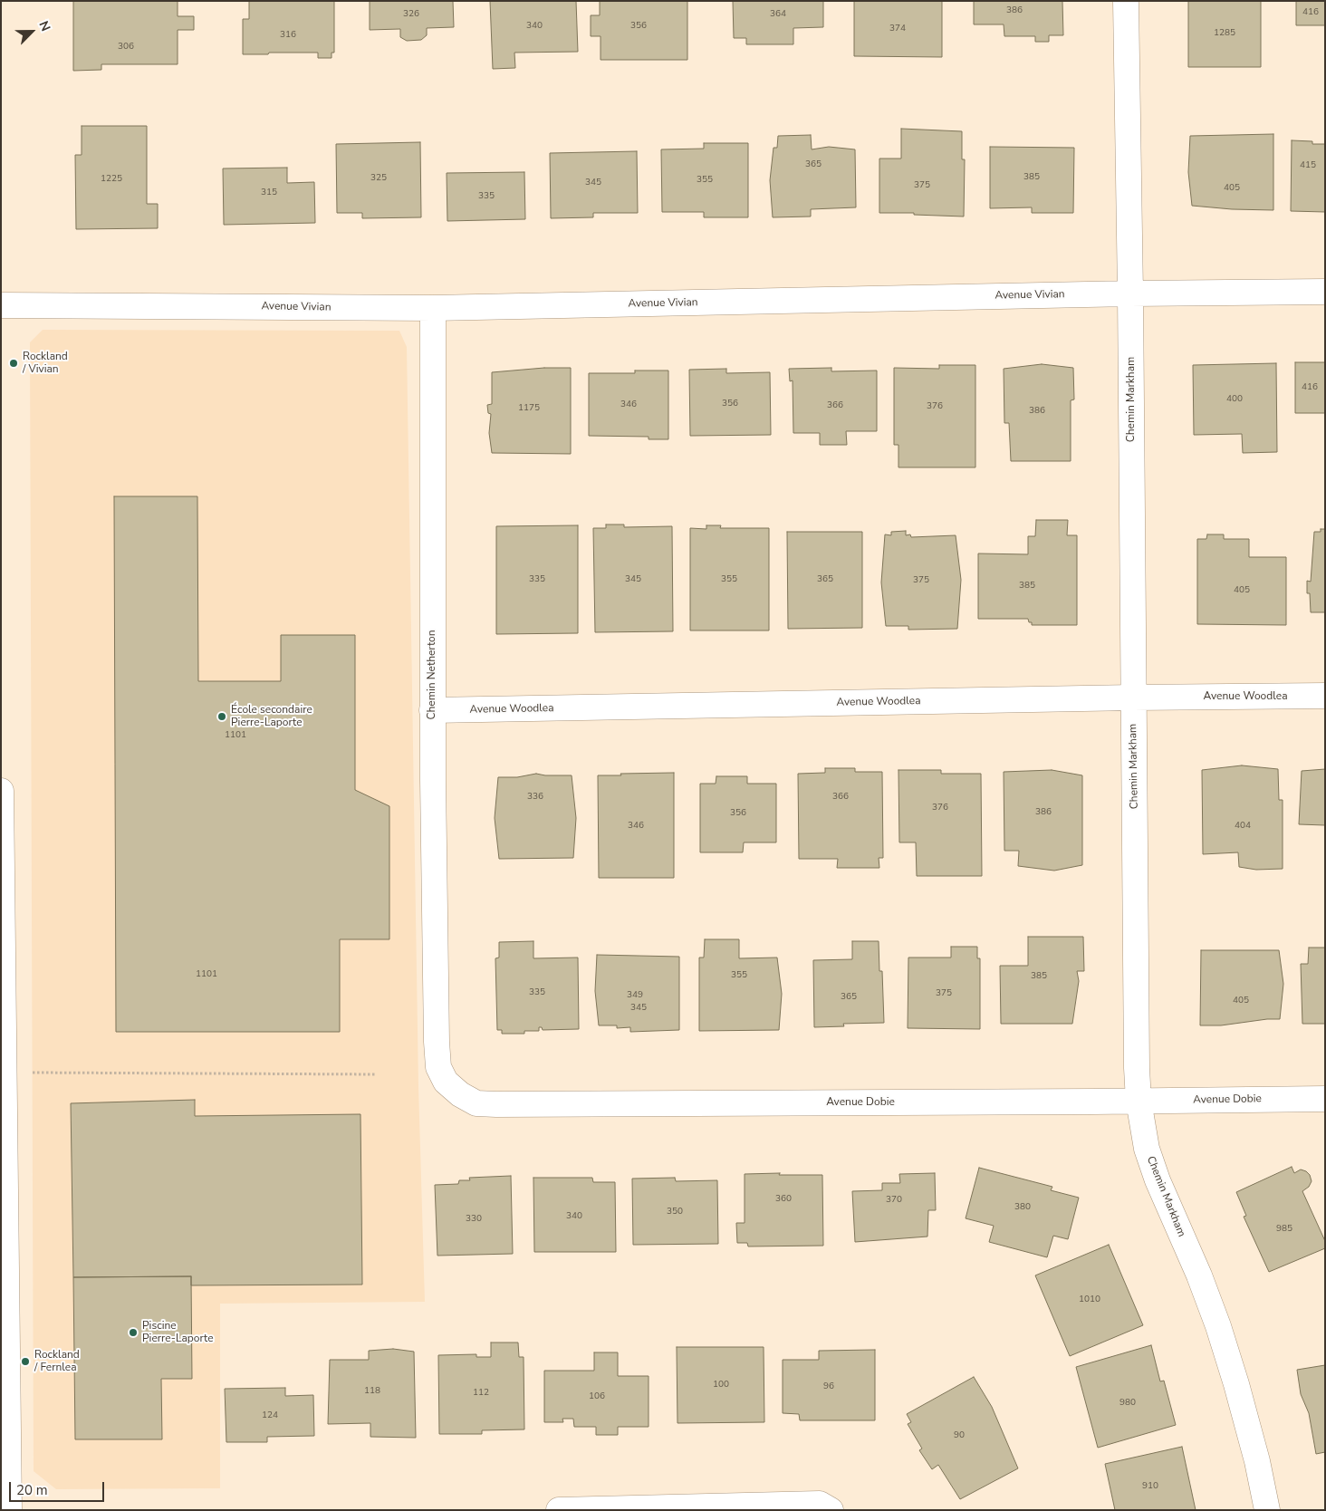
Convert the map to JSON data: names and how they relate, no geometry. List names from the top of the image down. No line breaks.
{"streets":{"street":["Avenue Vivian","Chemin Markham","Chemin Netherton","Avenue Woodlea","Avenue Dobie"]},"crossings":[["Avenue Vivian","Chemin Markham"],["Avenue Vivian","Chemin Netherton"],["Chemin Markham","Avenue Woodlea"],["Chemin Markham","Avenue Dobie"],["Chemin Netherton","Avenue Woodlea"],["Chemin Netherton","Avenue Dobie"]],"places":["Rockland / Vivian","École secondaire Pierre-Laporte","Piscine Pierre-Laporte","Rockland / Fernlea"],"house_numbers":["386","416","326","364","340","356","374","1285","316","306","365","415","385","325","1225","355","345","375","405","315","335","416","400","356","346","366","376","1175","386","335","345","355","365","375","385","405","1101","336","366","376","386","356","346","404","1101","355","385","335","375","349","365","405","345","360","370","380","350","340","330","985","1010","100","96","118","112","106","980","124","90","910"],"scale_bar":"20 m","north":"top right"}
